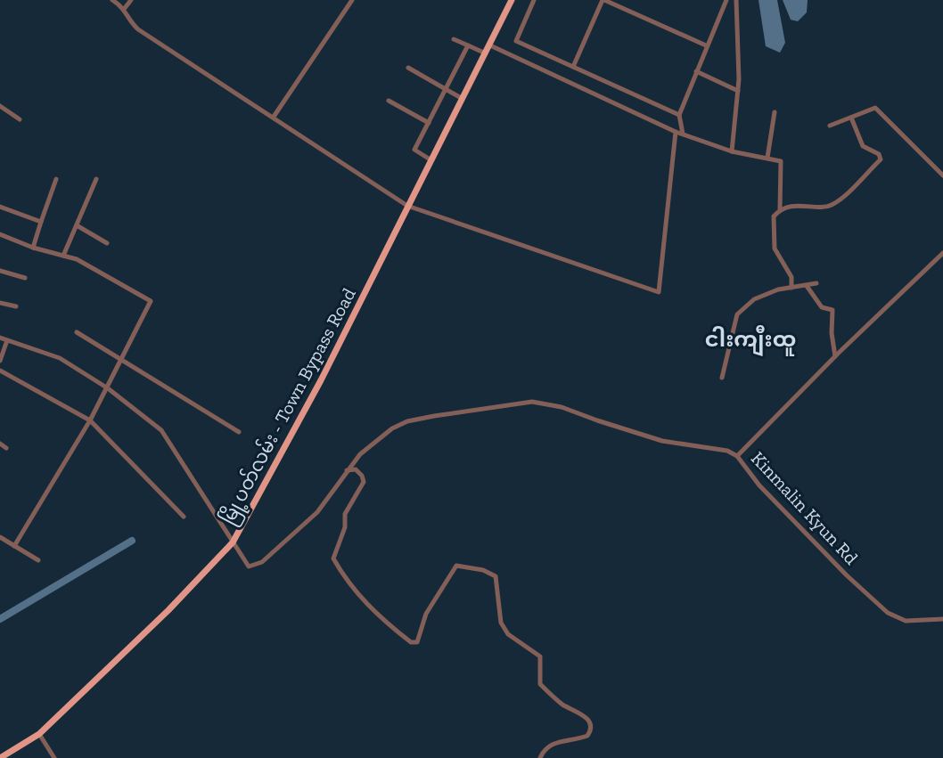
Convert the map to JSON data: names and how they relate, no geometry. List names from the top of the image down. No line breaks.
{"streets":{"main road":["မြို့ပတ်လမ်း - Town Bypass Road"],"street":["Kinmalin Kyun Rd"]},"crossings":[["မြို့ပတ်လမ်း - Town Bypass Road","Kinmalin Kyun Rd"]],"districts":["ငါးကျီးထူ"]}
